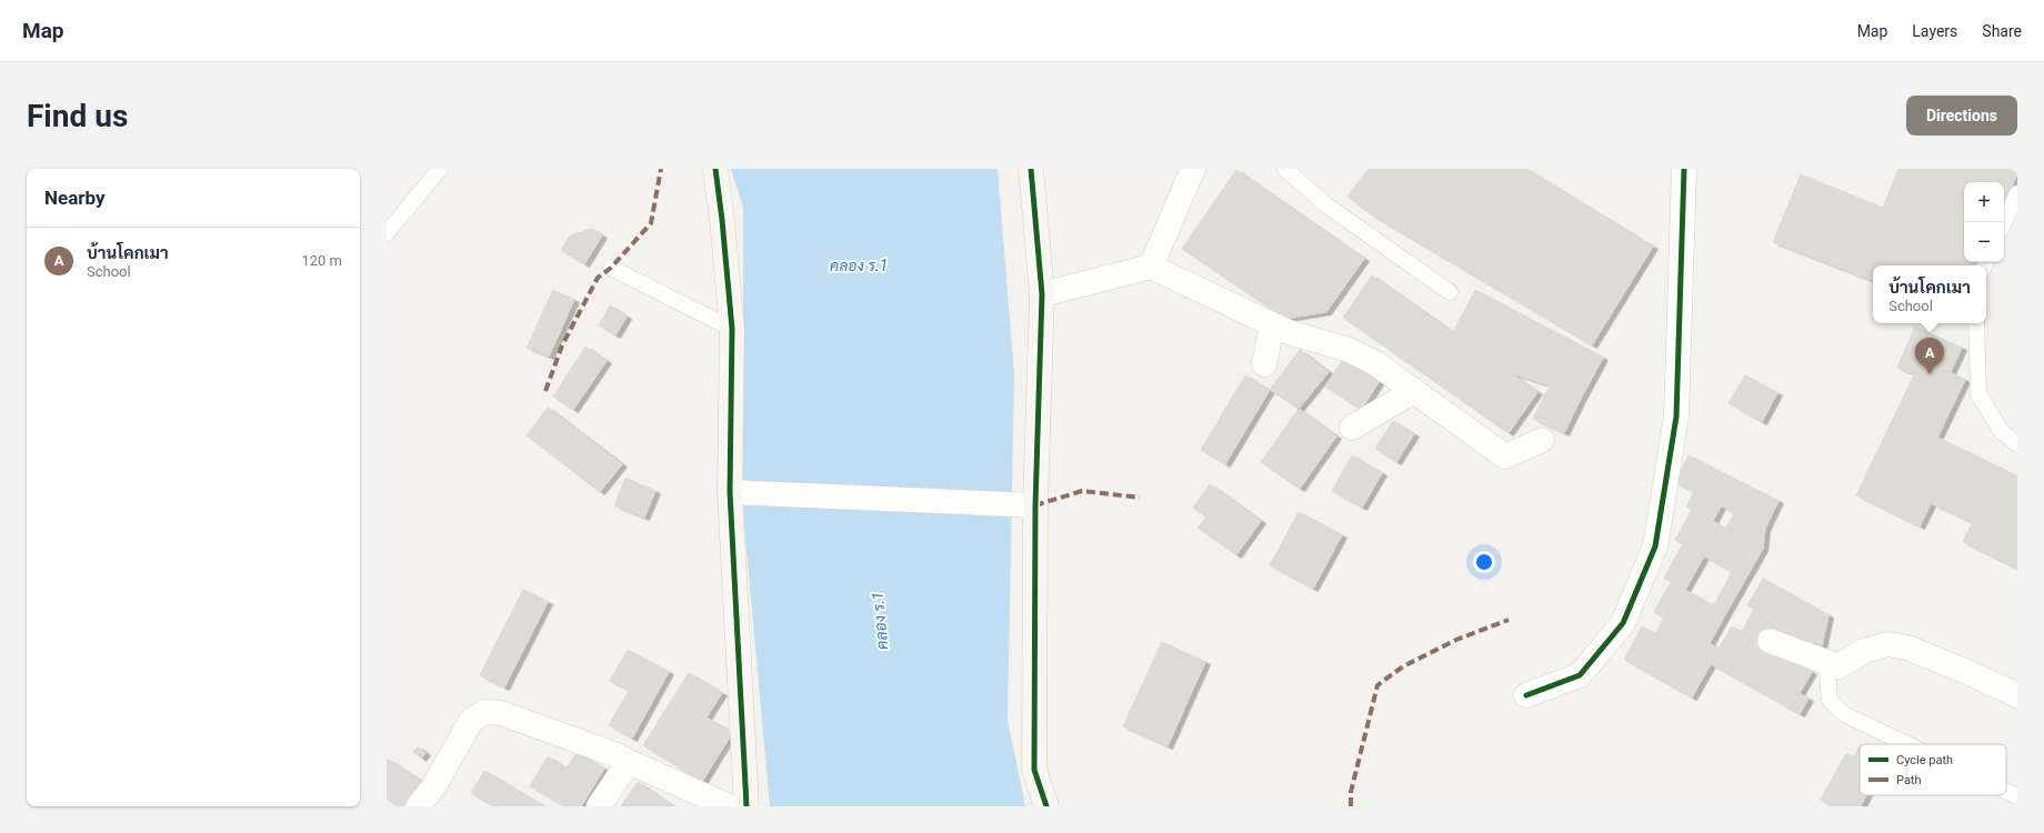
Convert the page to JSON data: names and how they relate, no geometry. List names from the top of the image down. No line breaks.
{"water":["คลอง ร.1"],"legend":["Cycle path","Path"],"page":{"header":"Map","nav":["Map","Layers","Share"],"buttons":"Directions","title":"Find us","heading":"Nearby","map_buttons":["+","−"],"list":[{"mark":"A","name":"บ้านโคกเมา","note":"School","value":"120 m"}],"popup":["บ้านโคกเมา","School"],"pins":"A"}}
